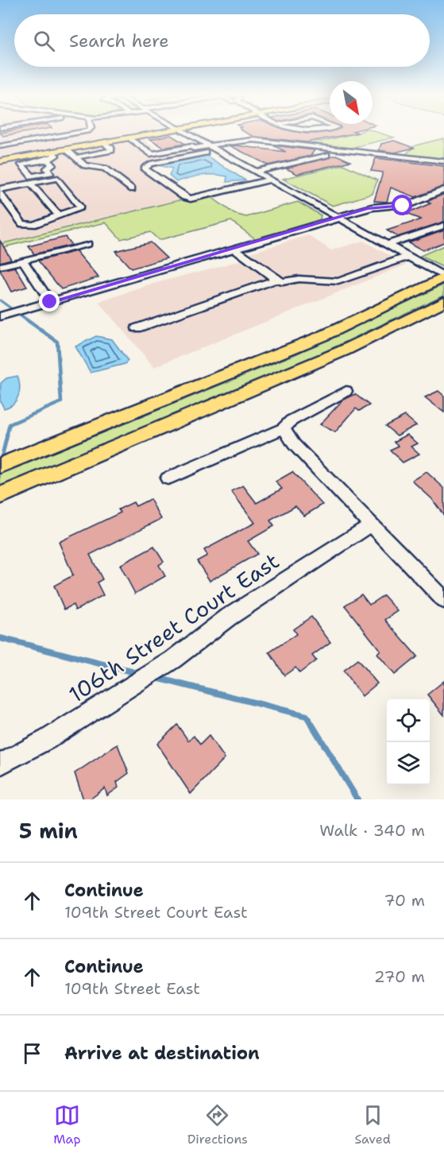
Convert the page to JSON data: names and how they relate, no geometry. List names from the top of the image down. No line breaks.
{"streets":{"street":["106th Street Court East"]},"north":"bottom right","page":{"search":"Search here","heading":["5 min","Walk · 340 m"],"list":[["Continue","109th Street Court East","70 m"],["Continue","109th Street East","270 m"],"Arrive at destination"],"nav":["Map","Directions","Saved"]}}
